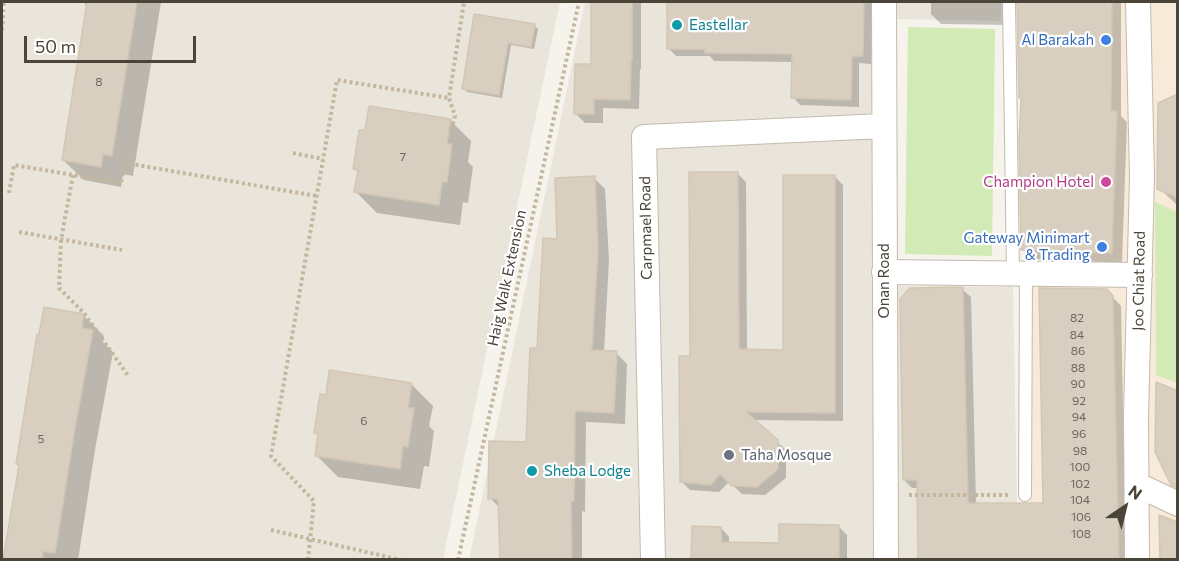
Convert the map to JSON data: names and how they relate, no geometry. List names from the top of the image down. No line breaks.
{"streets":{"street":["Carpmael Road","Onan Road","Joo Chiat Road"],"path":["Haig Walk Extension"]},"crossings":[["Carpmael Road","Onan Road"]],"places":["Eastellar","Al Barakah","Champion Hotel","Gateway Minimart & Trading","Taha Mosque","Sheba Lodge"],"house_numbers":["8","7","82","84","86","88","90","92","94","6","96","5","98","100","102","104","106","108"],"scale_bar":"50 m","north":"top right"}
